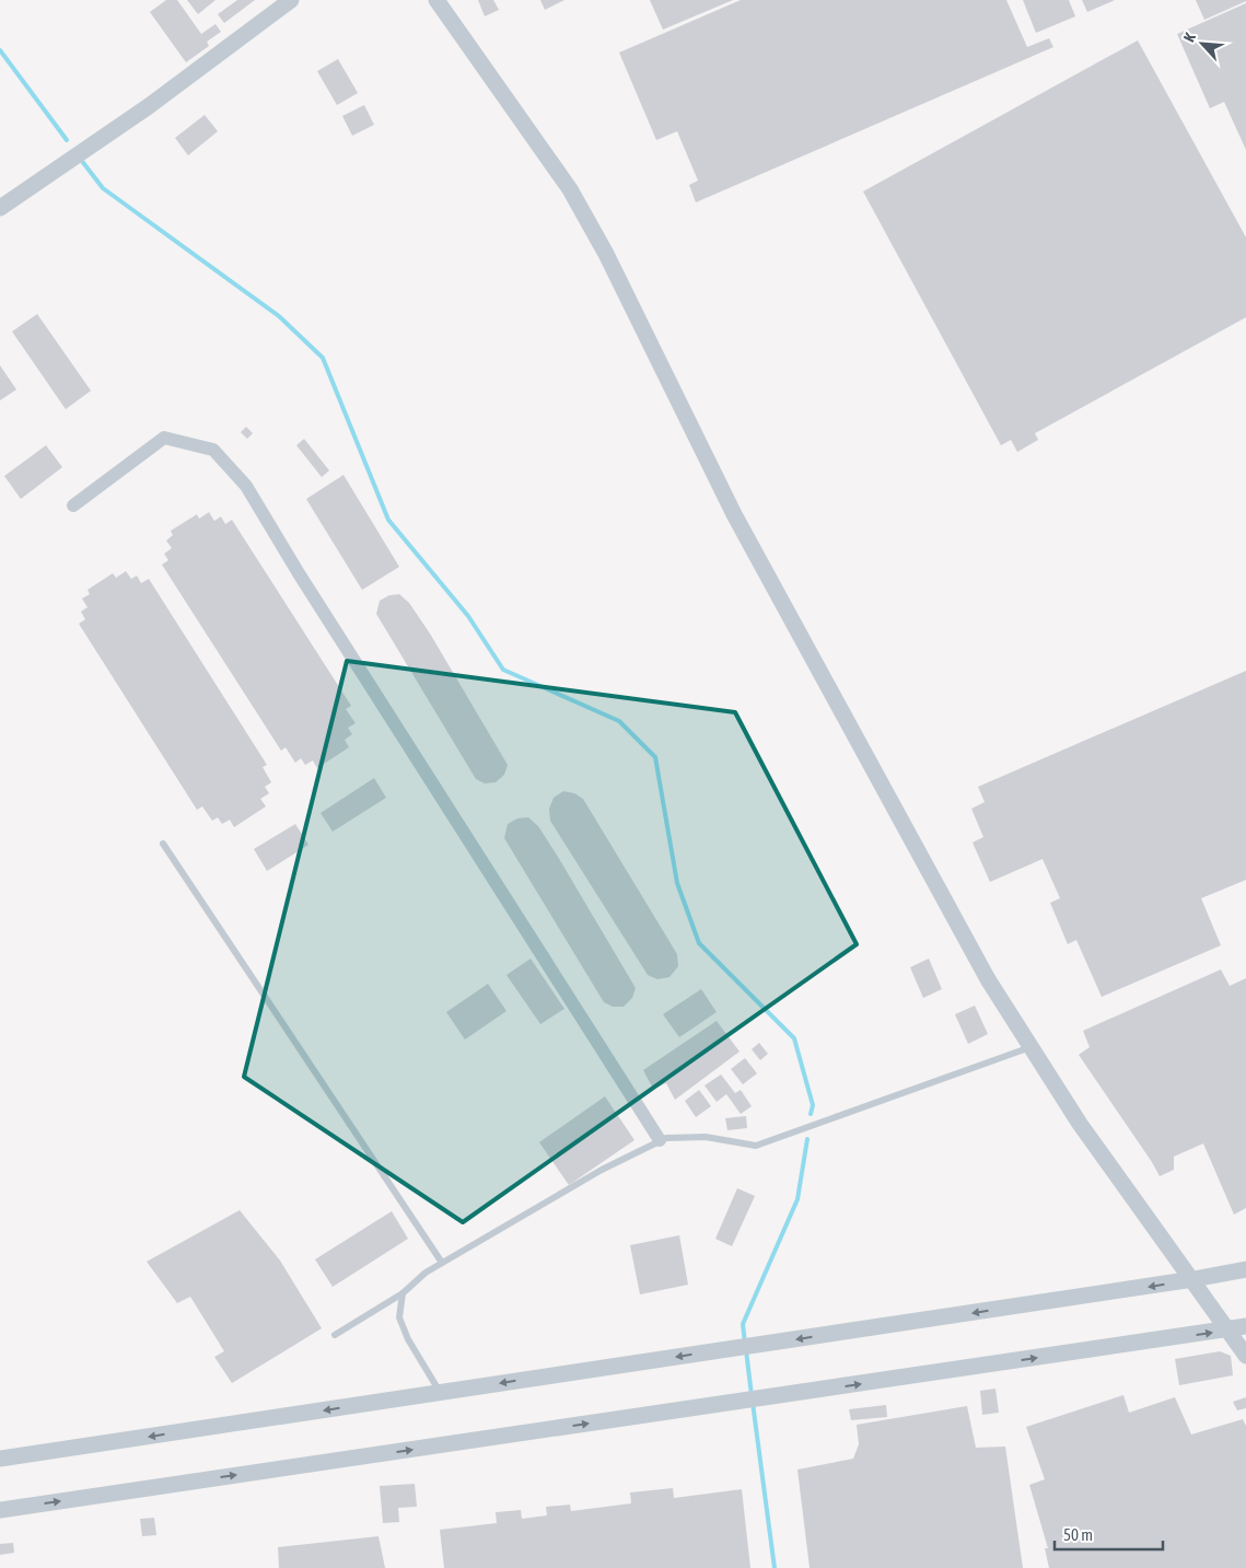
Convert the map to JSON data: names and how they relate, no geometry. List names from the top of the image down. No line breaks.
{"scale_bar":"50 m","north":"top left"}
